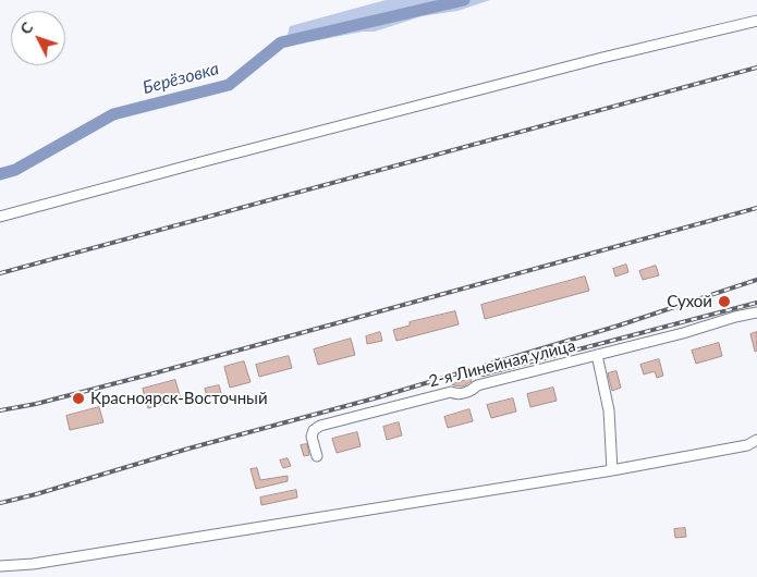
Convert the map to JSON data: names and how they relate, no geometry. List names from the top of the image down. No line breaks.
{"streets":{"street":["2-я Линейная улица"]},"water":["Берёзовка"],"places":["Сухой","Красноярск-Восточный"],"north":"top left"}
